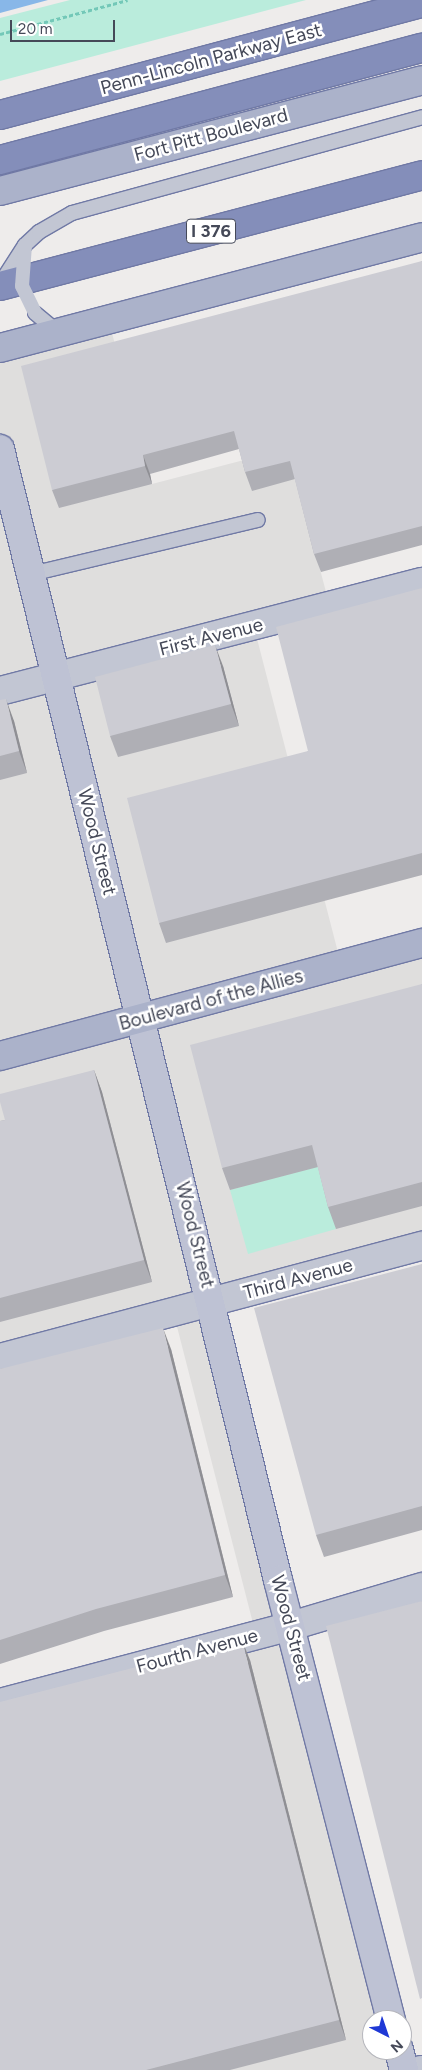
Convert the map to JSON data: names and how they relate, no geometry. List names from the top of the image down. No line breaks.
{"streets":{"highway":["Penn-Lincoln Parkway East","I 376"],"main road":["Fort Pitt Boulevard","Wood Street","Boulevard of the Allies"],"street":["First Avenue","Third Avenue","Fourth Avenue"]},"crossings":[["First Avenue","Wood Street"],["Wood Street","Boulevard of the Allies"],["Wood Street","Third Avenue"],["Wood Street","Fourth Avenue"]],"scale_bar":"20 m","north":"bottom right"}
